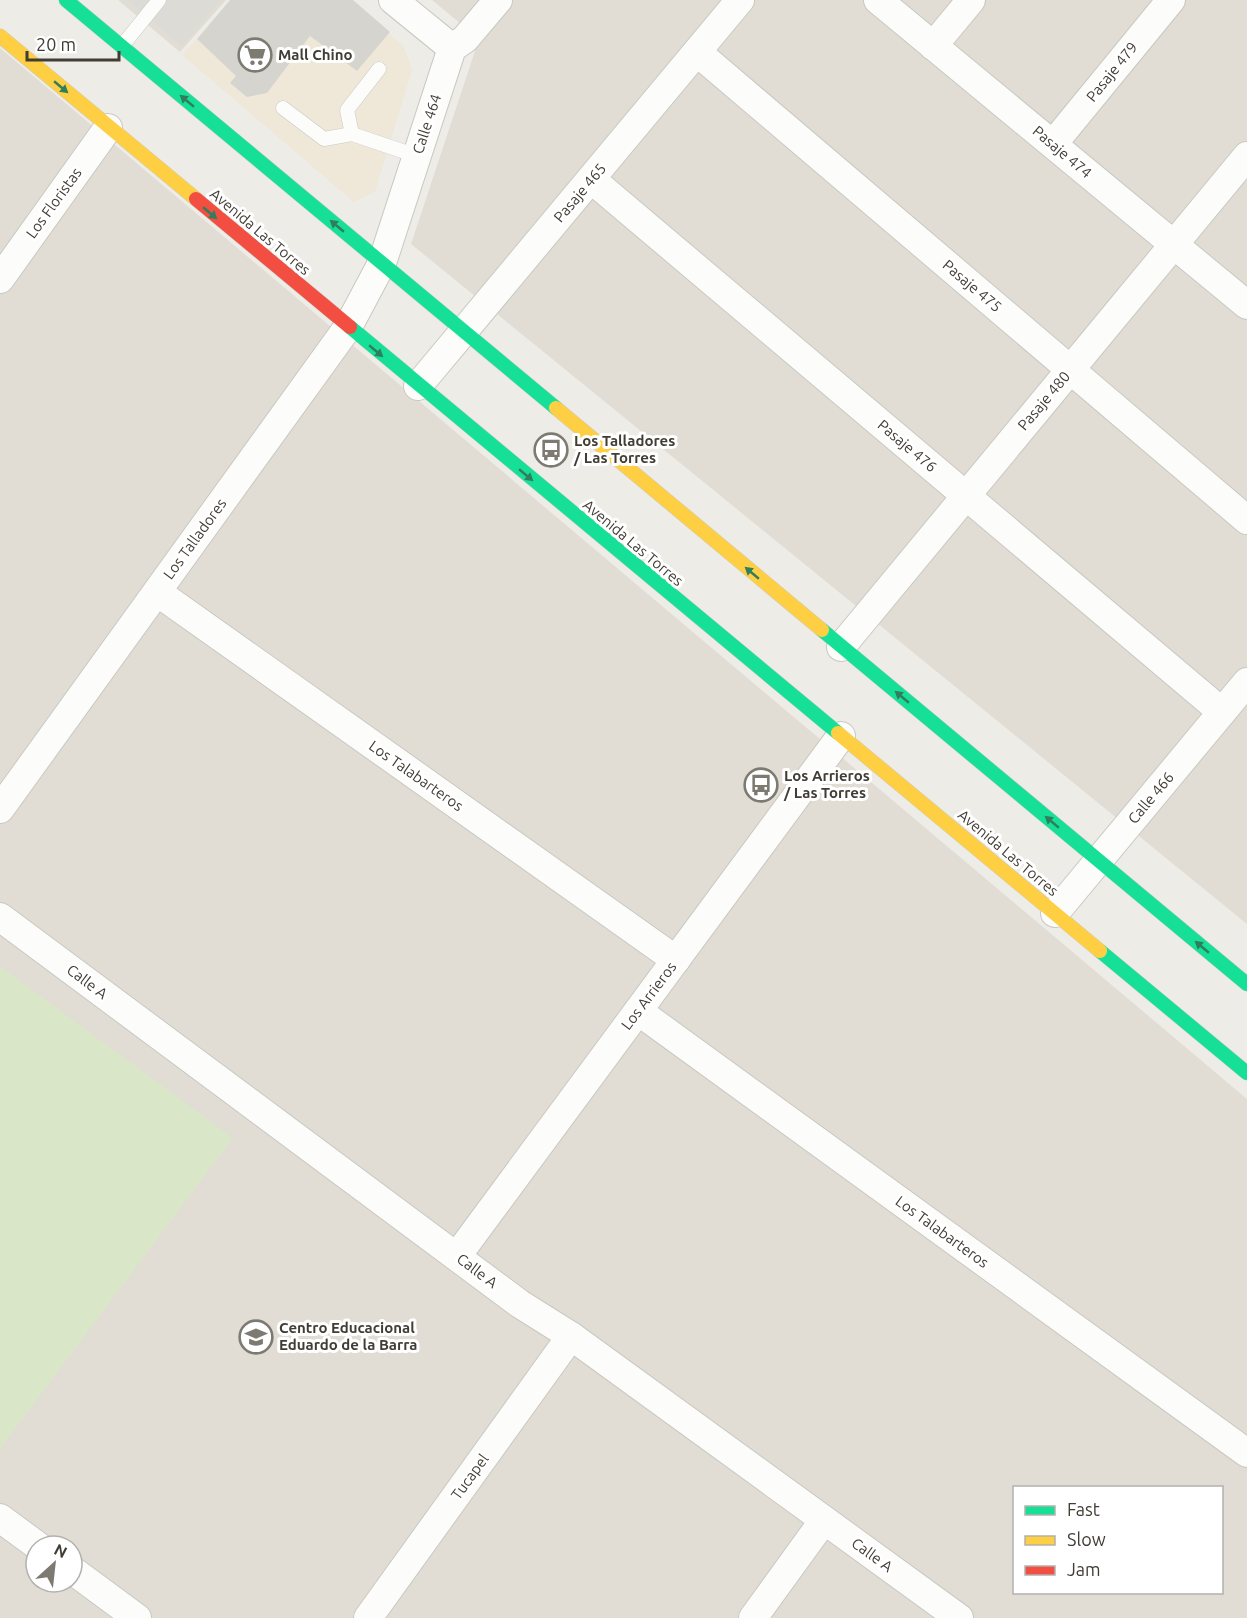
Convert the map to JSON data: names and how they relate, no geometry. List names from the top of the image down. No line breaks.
{"streets":{"main road":["Avenida Las Torres"],"street":["Pasaje 479","Calle 464","Pasaje 474","Pasaje 465","Los Floristas","Pasaje 475","Pasaje 480","Pasaje 476","Los Talladores","Los Talabarteros","Calle 466","Calle A","Los Arrieros","Tucapel"]},"crossings":[["Pasaje 479","Pasaje 474"],["Calle 464","Los Talladores"],["Pasaje 474","Pasaje 480"],["Pasaje 465","Avenida Las Torres"],["Pasaje 465","Pasaje 475"],["Pasaje 465","Pasaje 476"],["Los Floristas","Avenida Las Torres"],["Avenida Las Torres","Los Talladores"],["Avenida Las Torres","Calle 466"],["Avenida Las Torres","Los Arrieros"],["Pasaje 475","Pasaje 480"],["Pasaje 480","Pasaje 476"],["Pasaje 476","Calle 466"],["Los Talladores","Los Talabarteros"],["Los Talabarteros","Los Arrieros"],["Calle A","Los Arrieros"],["Calle A","Tucapel"]],"places":{"supermarket":["Mall Chino"],"bus stop":["Los Talladores / Las Torres","Los Arrieros / Las Torres"],"school or university":["Centro Educacional Eduardo de la Barra"]},"legend":["Fast","Slow","Jam"],"scale_bar":"20 m","north":"top right"}
